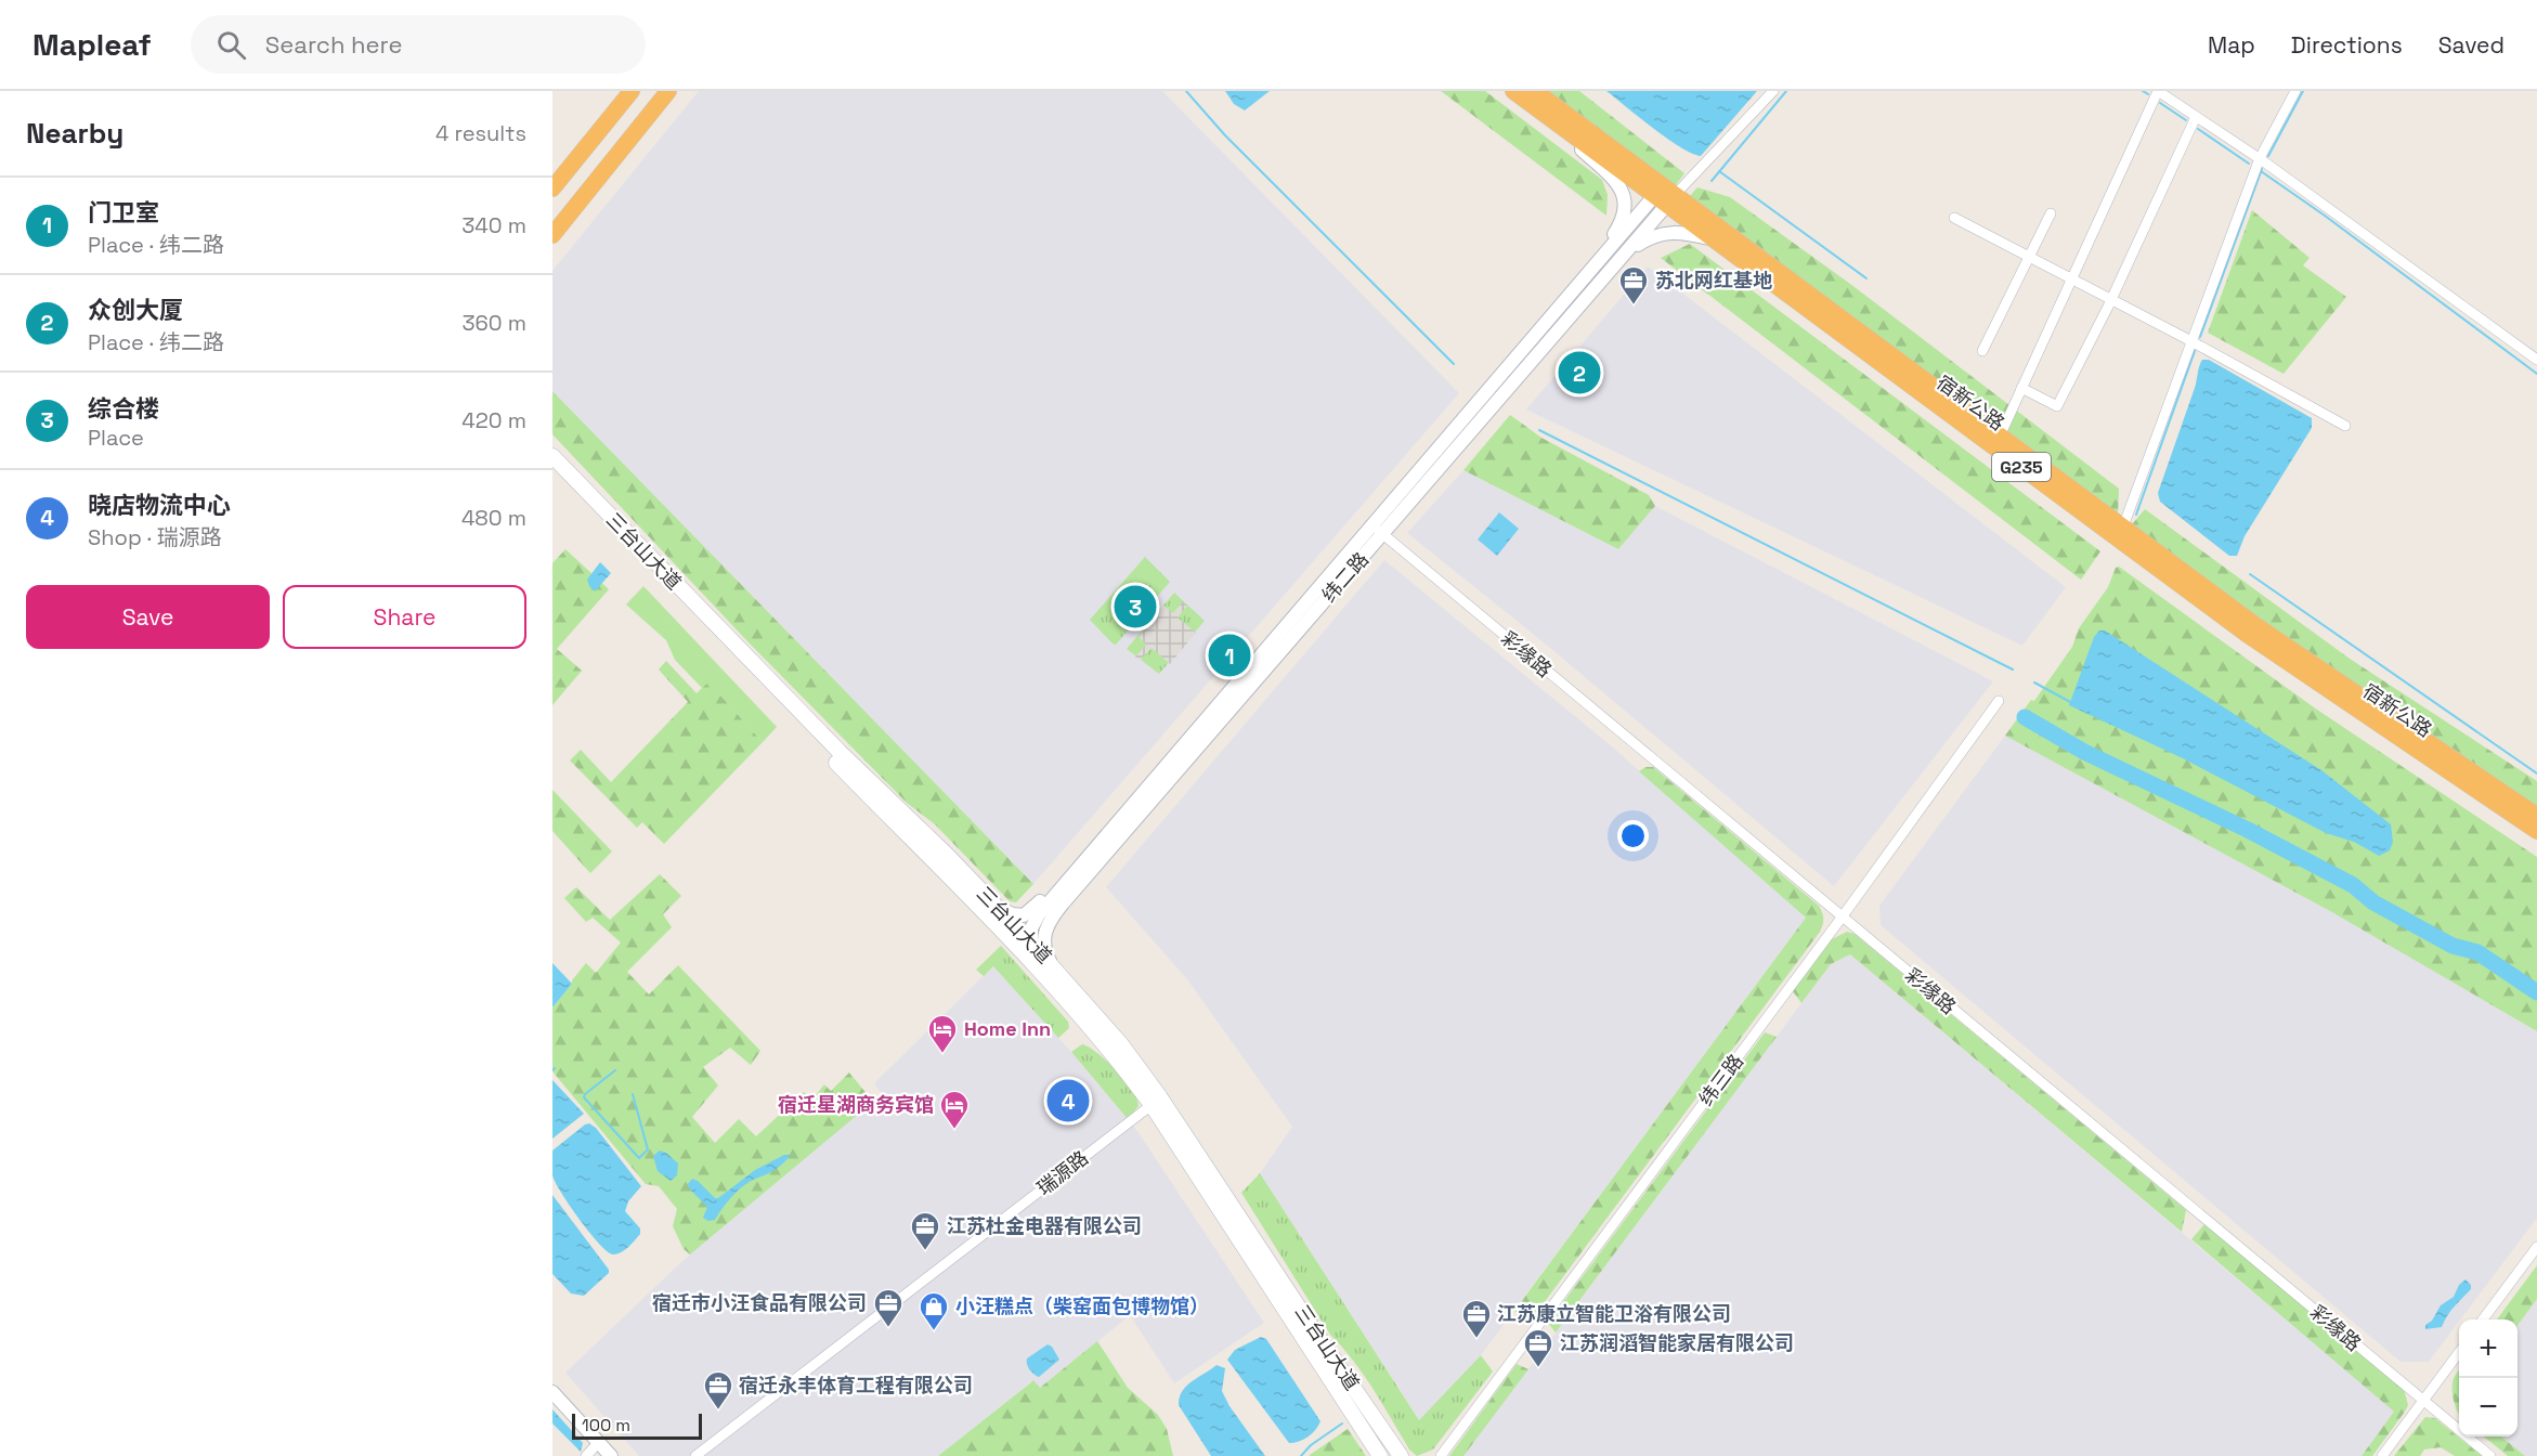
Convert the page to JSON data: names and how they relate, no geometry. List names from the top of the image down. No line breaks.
{"streets":{"highway":["宿新公路","G235"],"main road":["三台山大道"],"street":["纬二路","彩缘路","纬三路","瑞源路"]},"crossings":[["宿新公路","纬二路"],["三台山大道","纬二路"],["三台山大道","瑞源路"],["纬二路","彩缘路"],["彩缘路","纬三路"]],"places":{"office":["苏北网红基地","江苏杜金电器有限公司","宿迁市小汪食品有限公司","江苏康立智能卫浴有限公司","江苏润滔智能家居有限公司","宿迁永丰体育工程有限公司"],"hotel":["Home Inn","宿迁星湖商务宾馆"],"shop":["小汪糕点（柴窑面包博物馆）"]},"scale_bar":"100 m","page":{"header":"Mapleaf","search":"Search here","nav":["Map","Directions","Saved"],"heading":["Nearby","4 results"],"list":[{"mark":"1","name":"门卫室","note":"Place · 纬二路","value":"340 m"},{"mark":"2","name":"众创大厦","note":"Place · 纬二路","value":"360 m"},{"mark":"3","name":"综合楼","note":"Place","value":"420 m"},{"mark":"4","name":"晓店物流中心","note":"Shop · 瑞源路","value":"480 m"}],"pins":["2","3","1","4"],"buttons":["Save","Share"],"map_buttons":["+","−"],"scale":"100 m"}}
